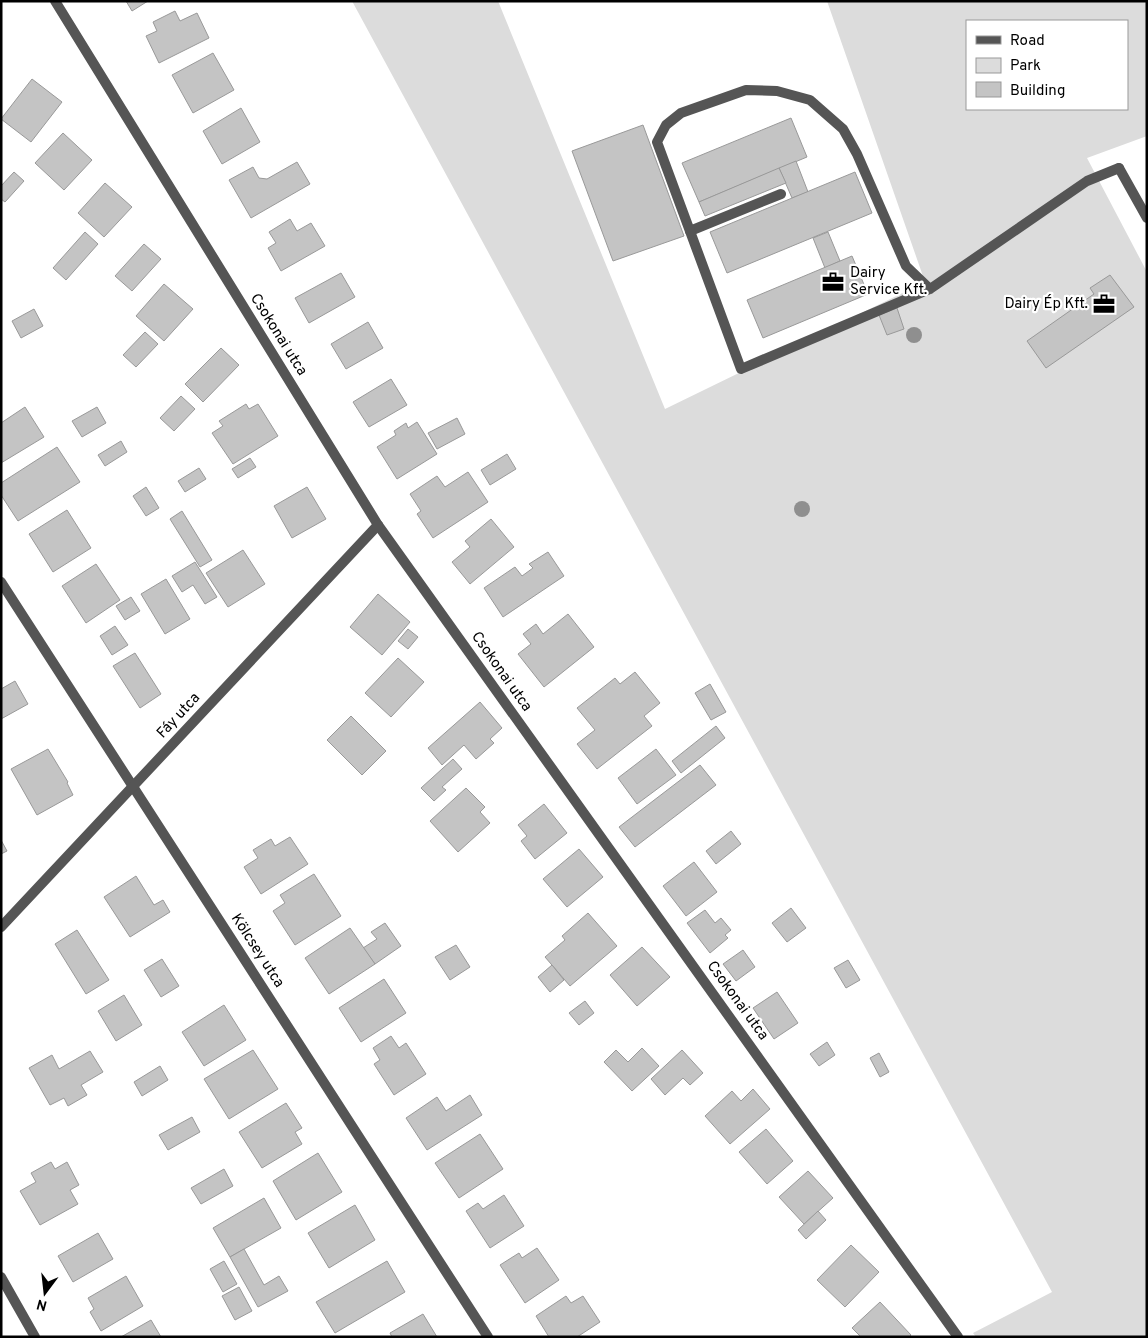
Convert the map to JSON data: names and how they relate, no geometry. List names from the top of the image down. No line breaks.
{"streets":{"street":["Csokonai utca","Fáy utca","Kölcsey utca"]},"crossings":[["Csokonai utca","Fáy utca"],["Fáy utca","Kölcsey utca"]],"places":{"office":["Dairy Service Kft.","Dairy Ép Kft."]},"legend":["Road","Park","Building"],"north":"bottom"}
